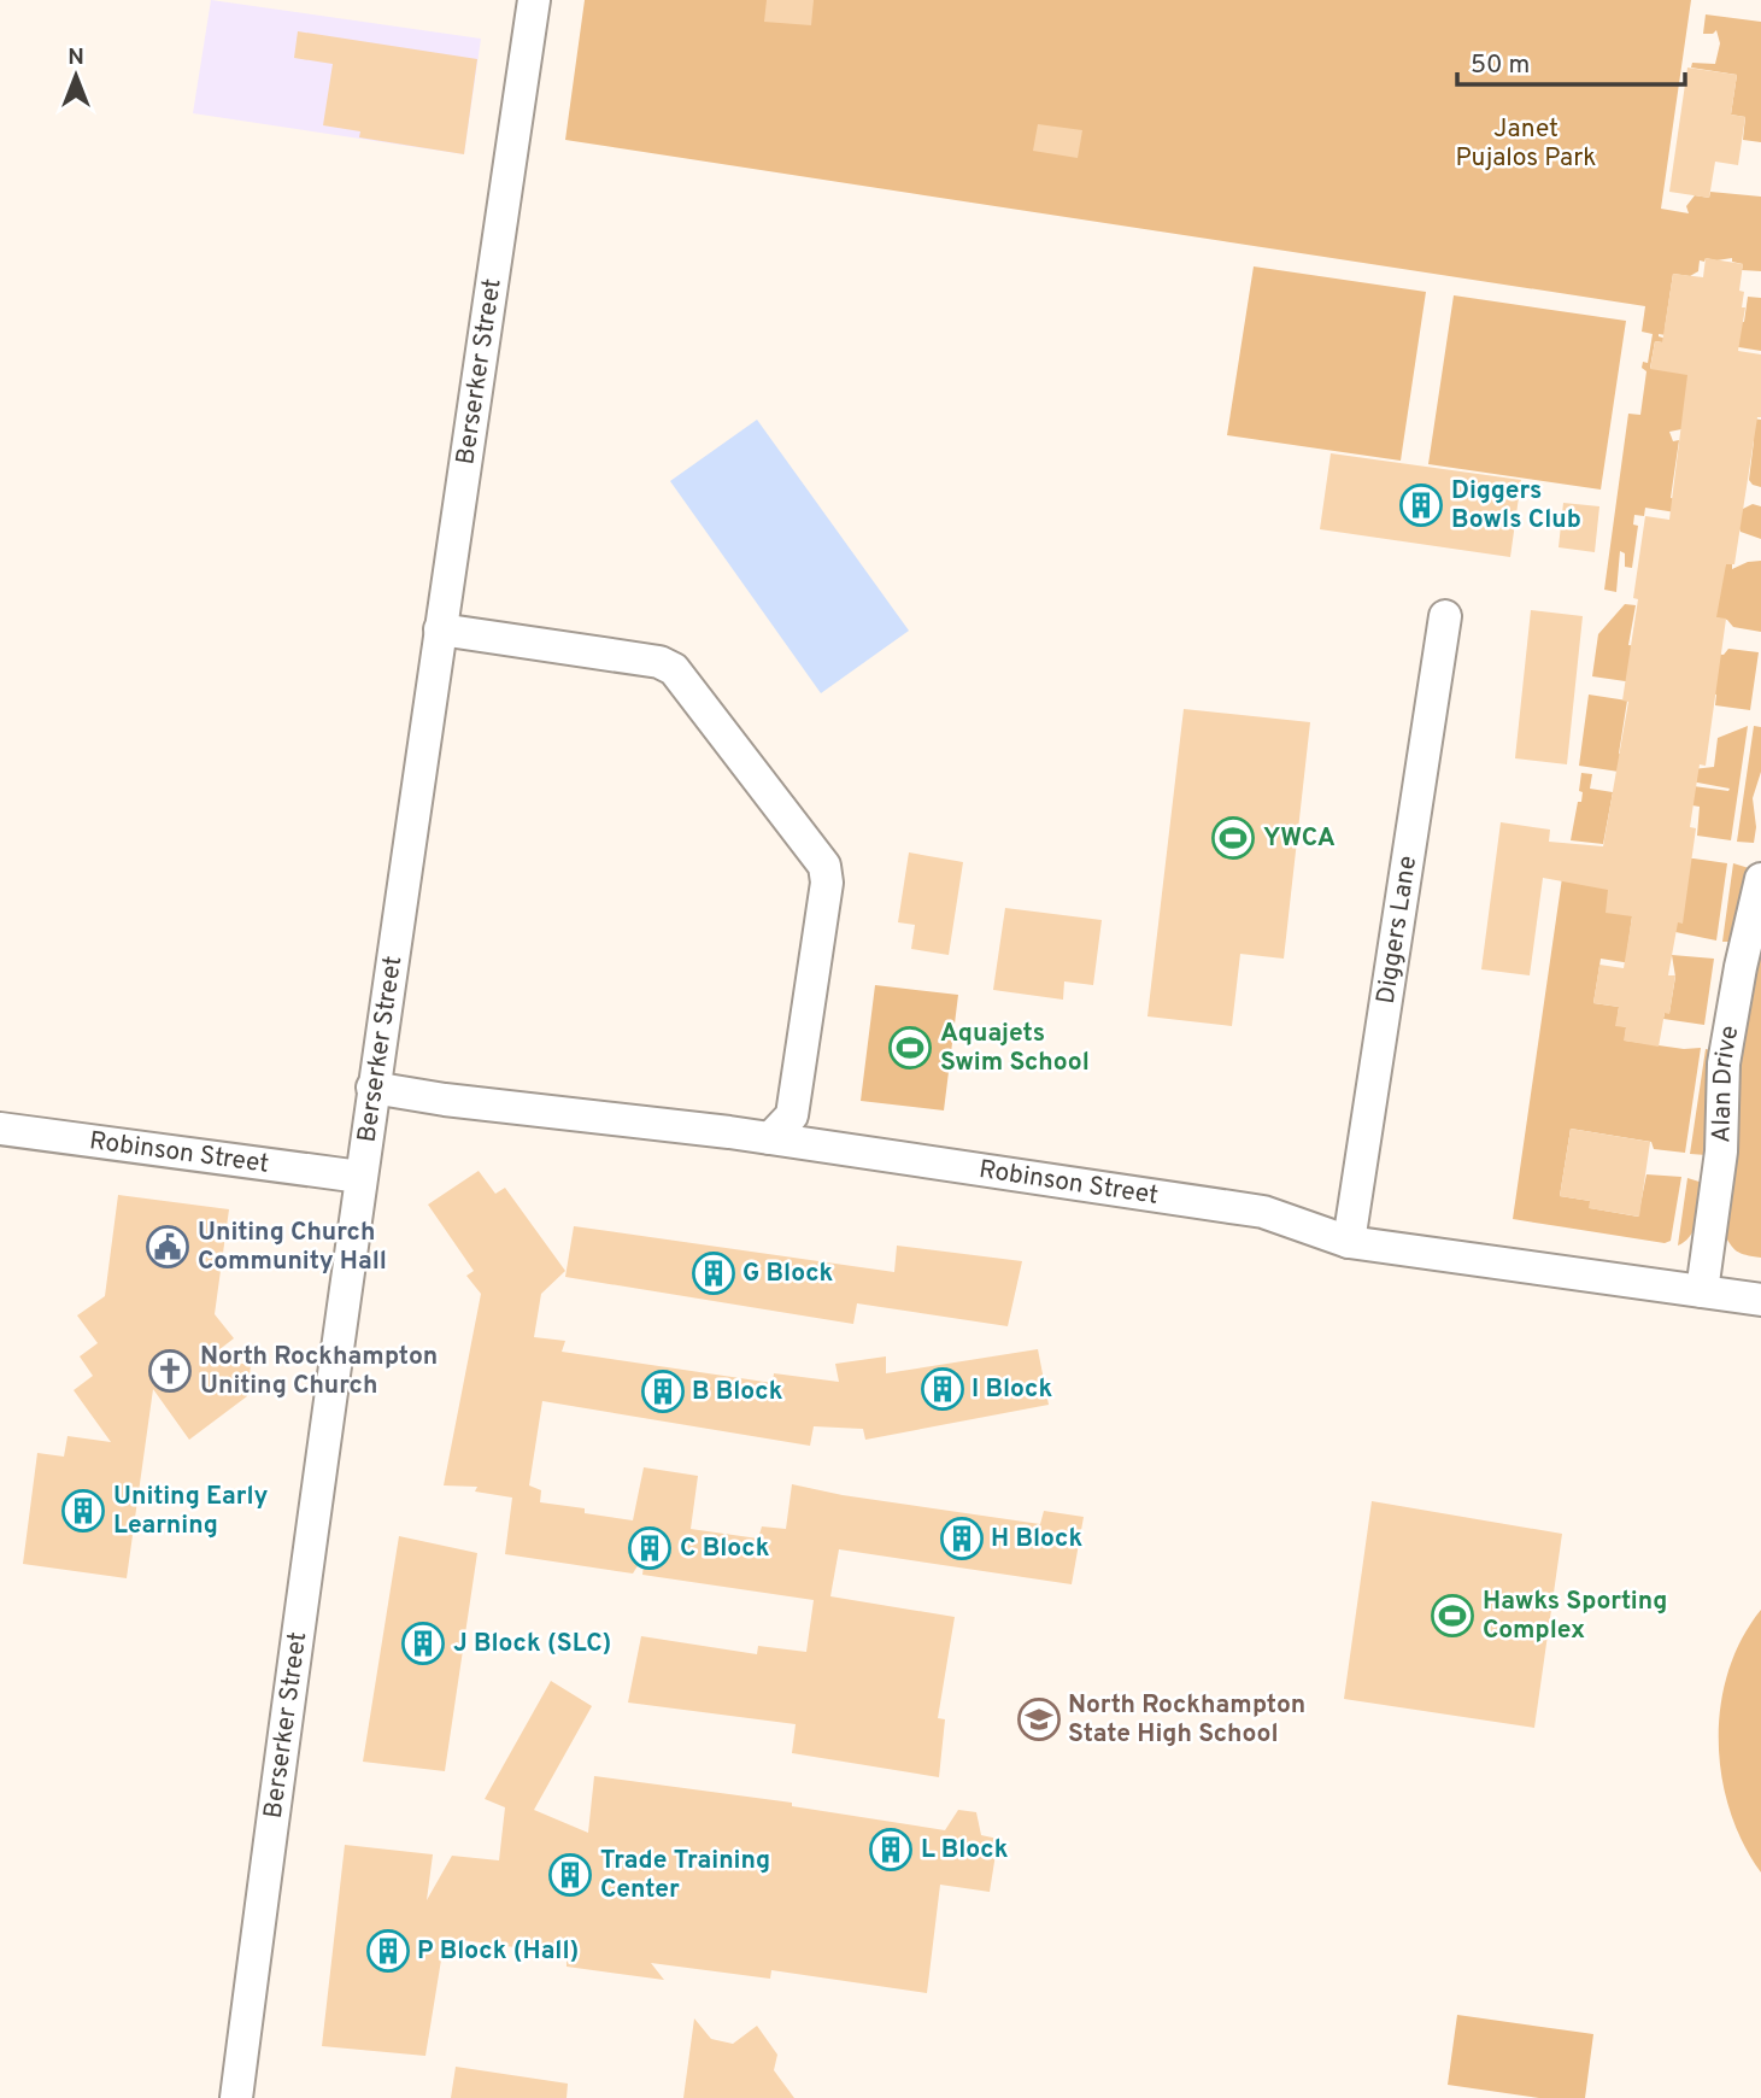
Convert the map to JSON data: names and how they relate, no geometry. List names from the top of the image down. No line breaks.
{"streets":{"street":["Berserker Street","Diggers Lane","Alan Drive","Robinson Street"]},"crossings":[["Berserker Street","Robinson Street"],["Diggers Lane","Robinson Street"],["Alan Drive","Robinson Street"]],"parks":["Janet Pujalos Park"],"places":{"building":["Diggers Bowls Club","G Block","I Block","B Block","Uniting Early Learning","H Block","C Block","J Block (SLC)","L Block","Trade Training Center","P Block (Hall)"],"sports":["YWCA","Aquajets Swim School","Hawks Sporting Complex"],"public building":["Uniting Church Community Hall"],"church":["North Rockhampton Uniting Church"],"school or university":["North Rockhampton State High School"]},"scale_bar":"50 m","north":"top"}
